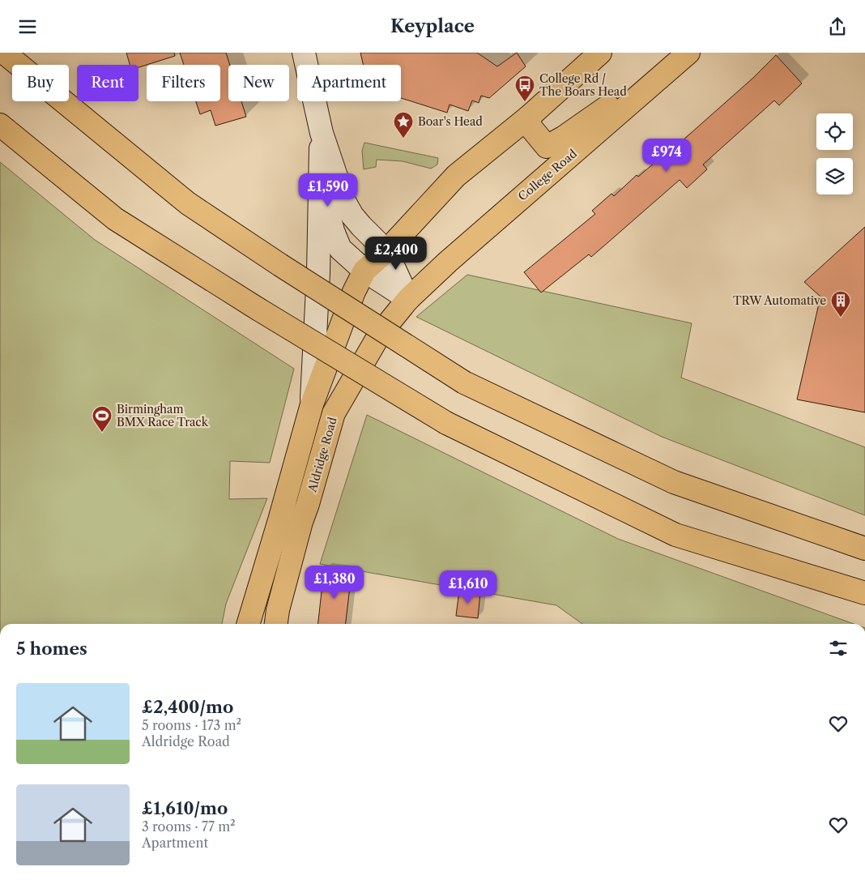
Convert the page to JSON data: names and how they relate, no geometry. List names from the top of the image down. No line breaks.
{"streets":{"main road":["College Road","Aldridge Road"]},"crossings":[["College Road","Aldridge Road"]],"places":{"bus stop":["College Rd / The Boars Head"],"place":["Boar's Head"],"building":["TRW Automative"],"sports":["Birmingham BMX Race Track"]},"page":{"header":"Keyplace","chip":["Buy","Rent","Filters","New","Apartment"],"price":["£974","£1,590","£2,400","£1,380","£1,610"],"heading":"5 homes","list":[{"name":"£2,400/mo","note":"5 rooms · 173 m² · Aldridge Road"},{"name":"£1,610/mo","note":"3 rooms · 77 m² · Apartment"}]}}
